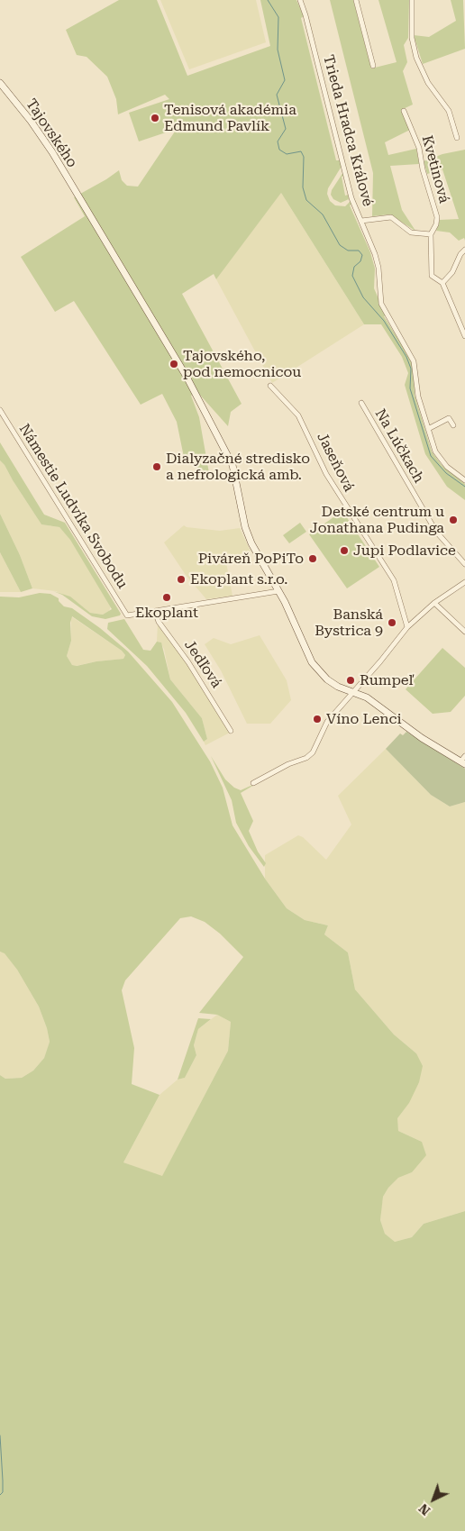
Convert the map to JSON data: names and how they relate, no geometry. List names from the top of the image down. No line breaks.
{"streets":{"main road":["Tajovského"],"street":["Trieda Hradca Králové","Kvetinová","Na Lúčkach","Jaseňová","Námestie Ludvíka Svobodu","Jedľová"]},"crossings":[["Námestie Ludvíka Svobodu","Jedľová"]],"places":["Tenisová akadémia Edmund Pavlík","Tajovského, pod nemocnicou","Dialyzačné stredisko a nefrologická amb.","Detské centrum u Jonathana Pudinga","Jupi Podlavice","Piváreň PoPiTo","Ekoplant s.r.o.","Ekoplant","Banská Bystrica 9","Rumpeľ","Víno Lenci"],"north":"bottom left"}
